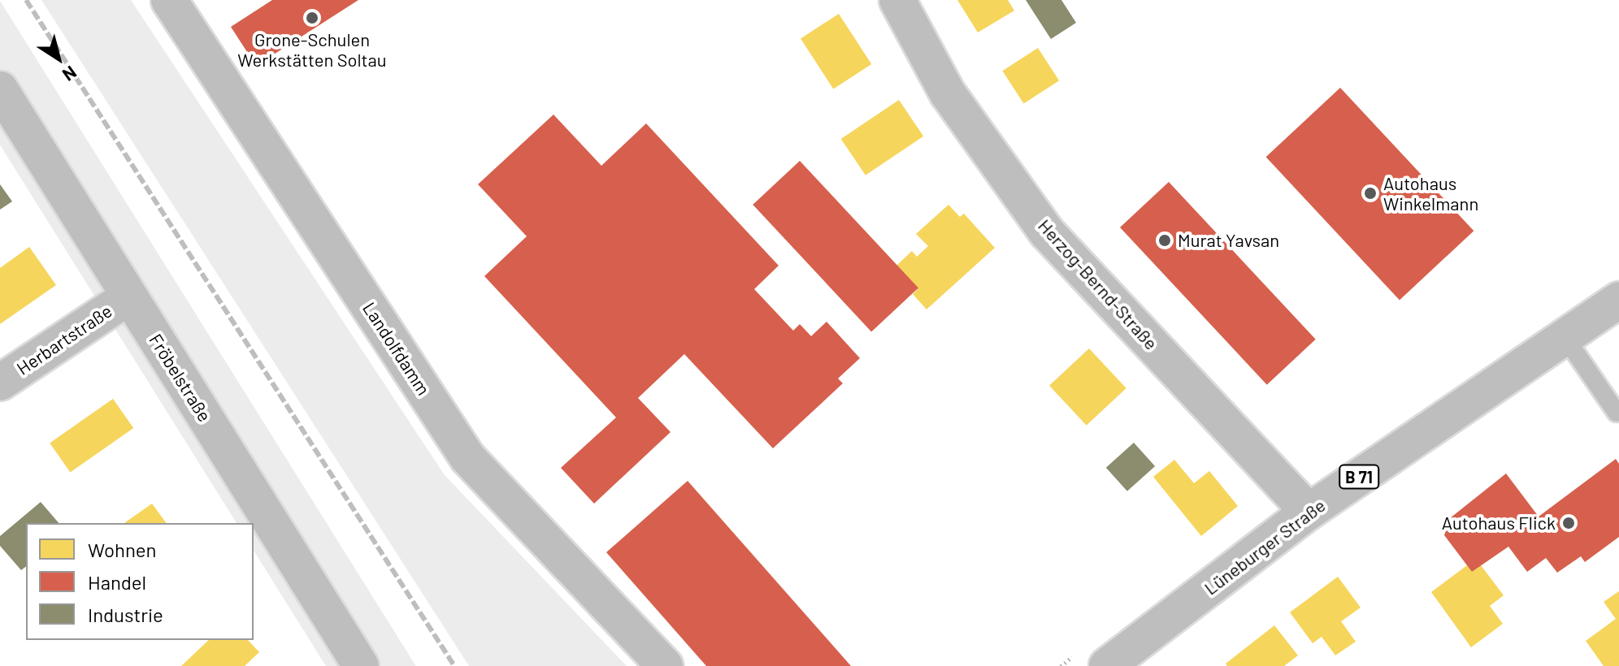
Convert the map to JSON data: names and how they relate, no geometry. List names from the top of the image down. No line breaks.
{"streets":{"street":["Herzog-Bernd-Straße","Herbartstraße","Landolfdamm","Fröbelstraße","B 71","Lüneburger Straße"]},"crossings":[["Herzog-Bernd-Straße","Lüneburger Straße"],["Herbartstraße","Fröbelstraße"]],"places":["Grone-Schulen Werkstätten Soltau","Autohaus Winkelmann","Murat Yavsan","Autohaus Flick"],"legend":["Wohnen","Handel","Industrie"],"north":"bottom right"}
